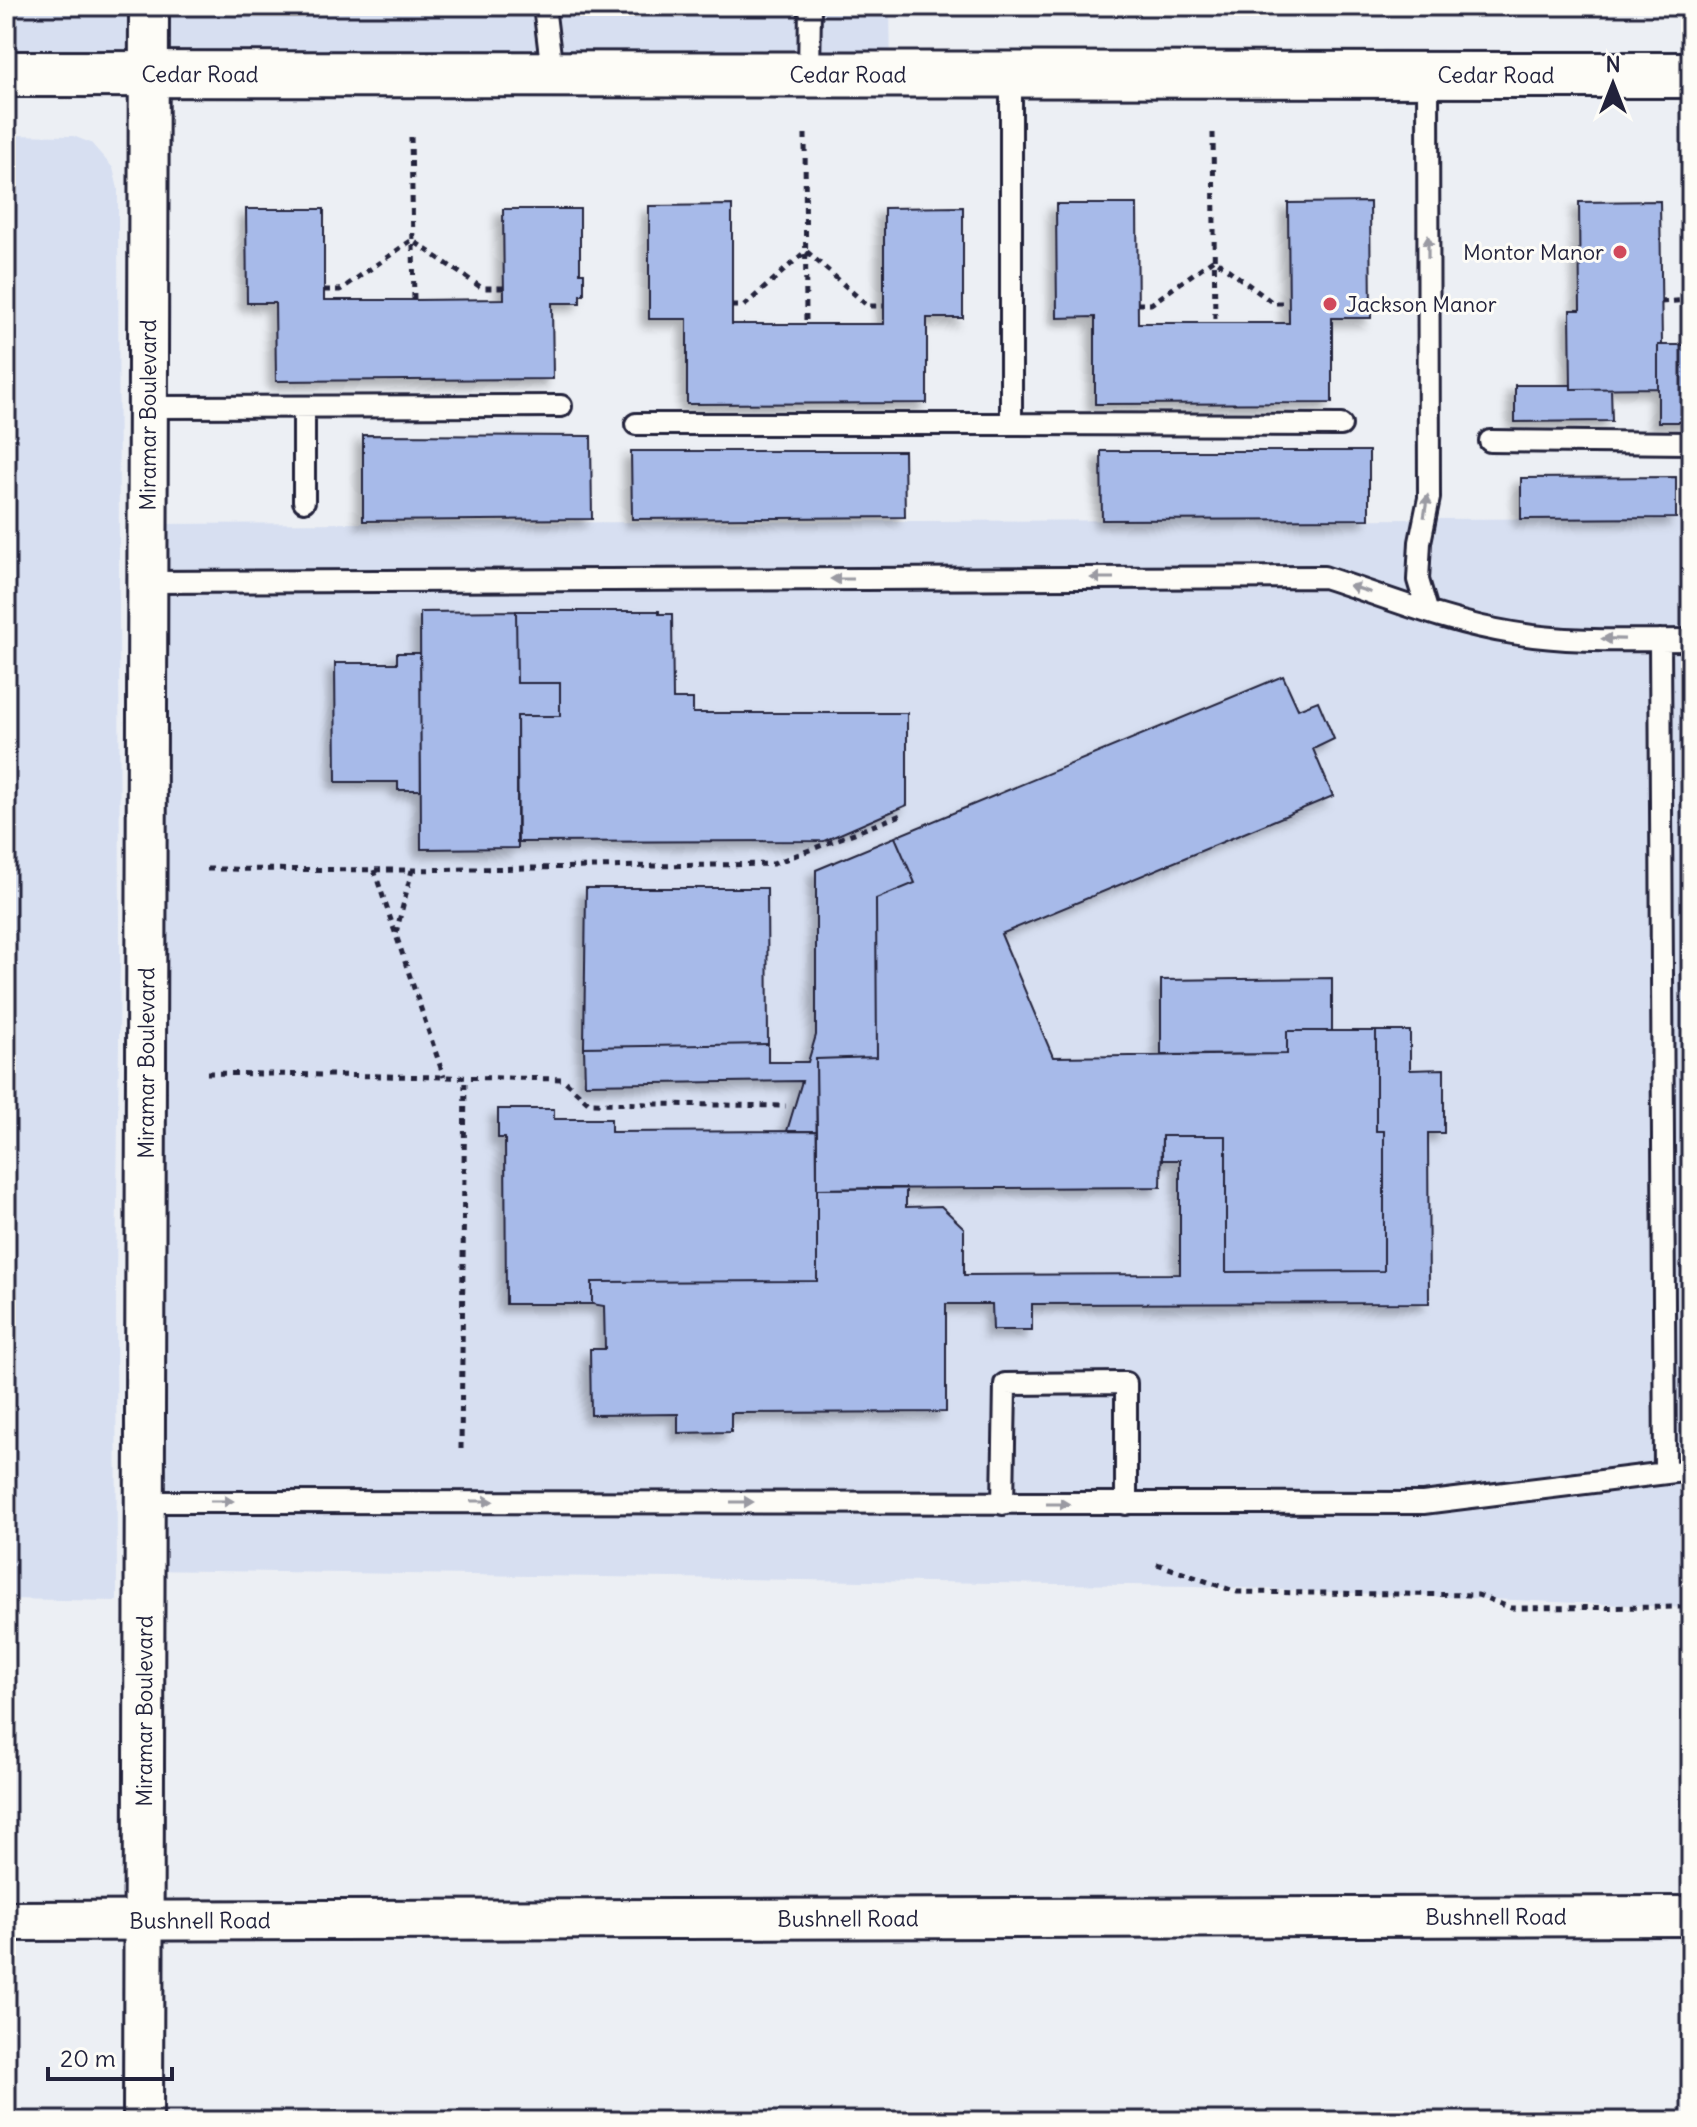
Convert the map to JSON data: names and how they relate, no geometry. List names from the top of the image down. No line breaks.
{"streets":{"main road":["Cedar Road"],"street":["Miramar Boulevard","Bushnell Road"]},"crossings":[["Cedar Road","Miramar Boulevard"],["Miramar Boulevard","Bushnell Road"]],"places":["Montor Manor","Jackson Manor"],"scale_bar":"20 m","north":"top"}
